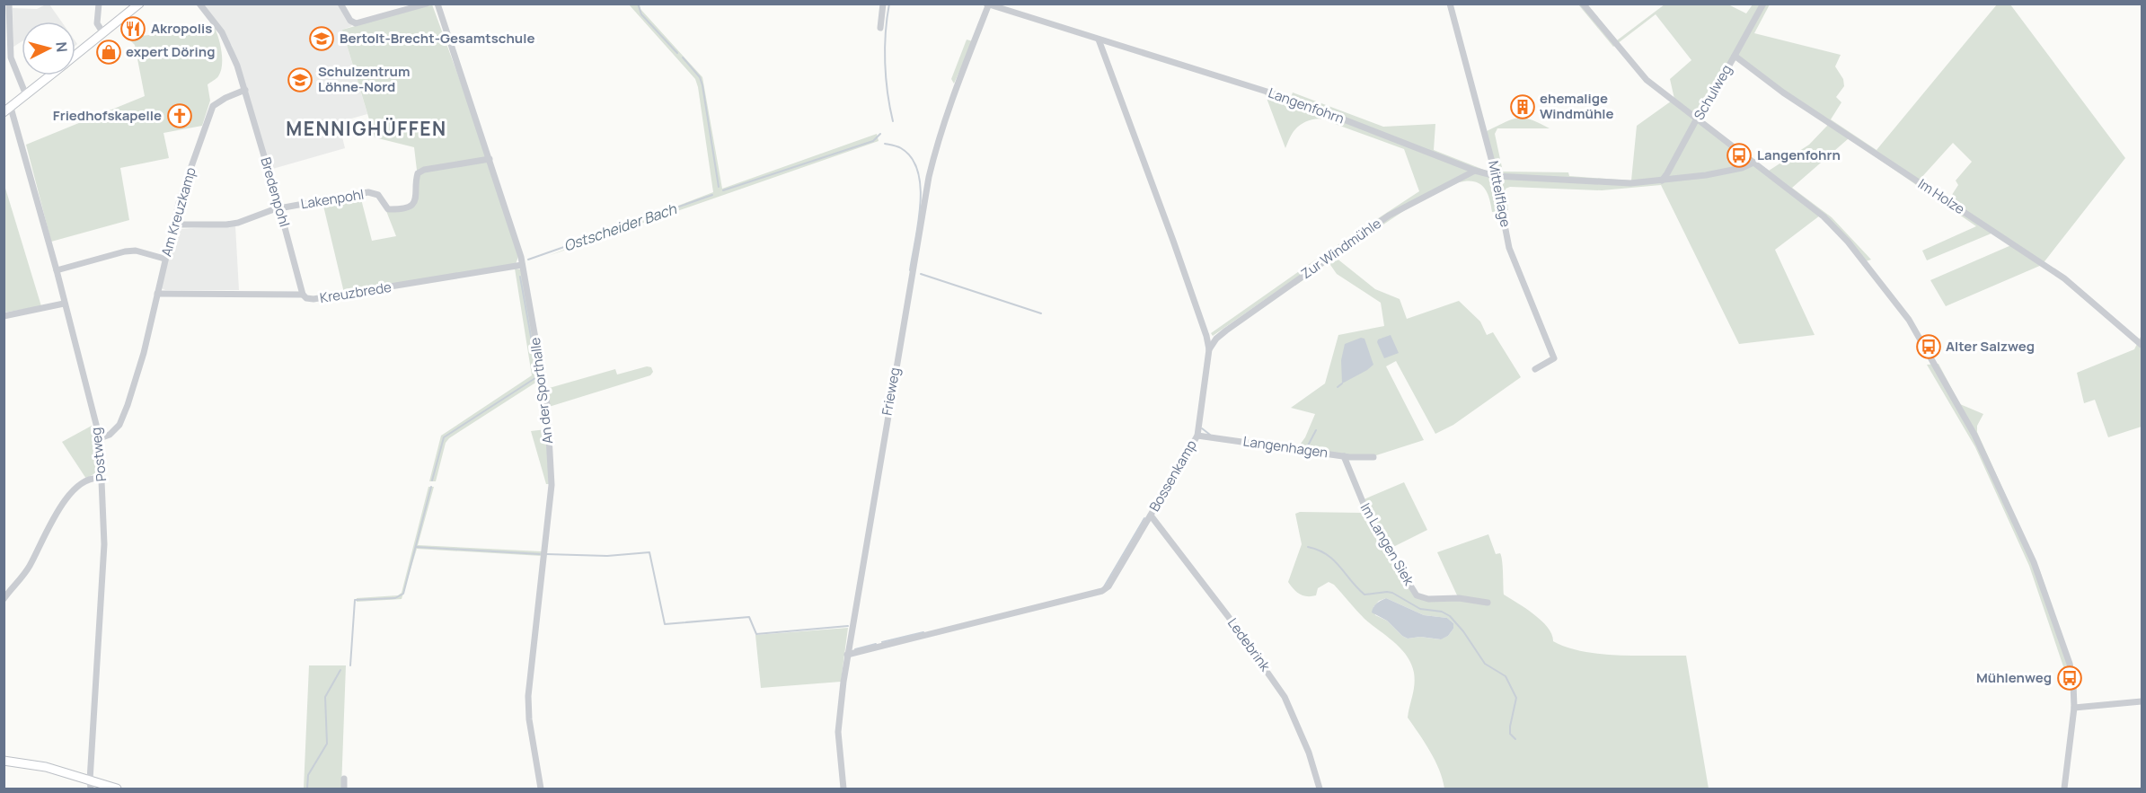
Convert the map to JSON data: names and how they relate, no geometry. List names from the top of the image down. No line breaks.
{"streets":{"street":["Schulweg","Langenfohrn","Bredenpohl","Mittelflage","Im Holze","Lakenpohl","Am Kreuzkamp","Zur Windmühle","Kreuzbrede","An der Sporthalle","Frieweg","Langenhagen","Postweg","Bossenkamp","Im Langen Siek","Ledebrink"]},"crossings":[["Schulweg","Langenfohrn"],["Schulweg","Im Holze"],["Langenfohrn","Mittelflage"],["Langenfohrn","Zur Windmühle"],["Langenfohrn","Frieweg"],["Langenfohrn","Bossenkamp"],["Bredenpohl","Lakenpohl"],["Bredenpohl","Am Kreuzkamp"],["Bredenpohl","Kreuzbrede"],["Lakenpohl","Am Kreuzkamp"],["Lakenpohl","An der Sporthalle"],["Am Kreuzkamp","Kreuzbrede"],["Am Kreuzkamp","Postweg"],["Zur Windmühle","Bossenkamp"],["Kreuzbrede","An der Sporthalle"],["Frieweg","Bossenkamp"],["Langenhagen","Bossenkamp"],["Langenhagen","Im Langen Siek"],["Bossenkamp","Ledebrink"]],"districts":["MENNIGHÜFFEN"],"water":["Ostscheider Bach"],"places":{"restaurant":["Akropolis"],"school or university":["Bertolt-Brecht-Gesamtschule","Schulzentrum Löhne-Nord"],"shop":["expert Döring"],"building":["ehemalige Windmühle"],"church":["Friedhofskapelle"],"bus stop":["Langenfohrn","Alter Salzweg","Mühlenweg"]},"north":"right"}
